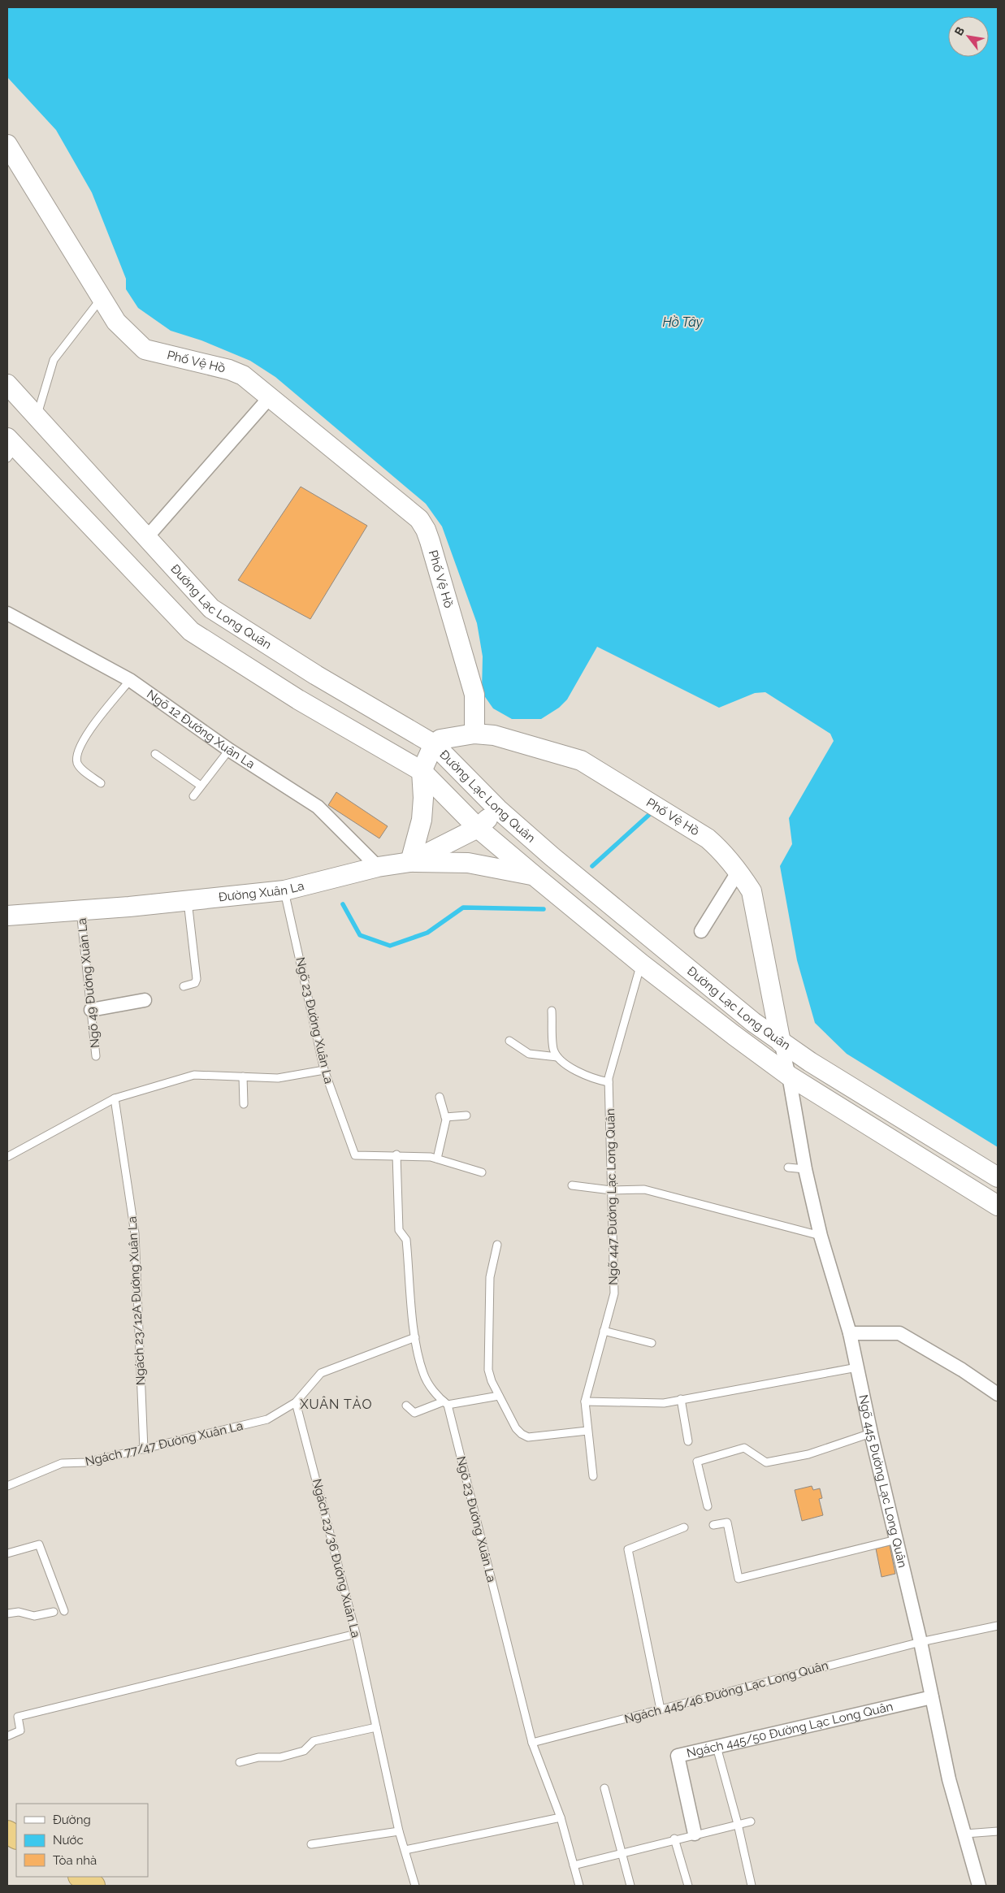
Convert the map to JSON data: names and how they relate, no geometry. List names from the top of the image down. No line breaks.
{"streets":{"main road":["Phố Vệ Hồ","Đường Lạc Long Quân","Đường Xuân La"],"street":["Ngõ 12 Đường Xuân La","Ngõ 445 Đường Lạc Long Quân","Ngách 445/50 Đường Lạc Long Quân"],"lane":["Ngõ 49 Đường Xuân La","Ngõ 23 Đường Xuân La","Ngõ 447 Đường Lạc Long Quân","Ngách 23/12A Đường Xuân La","Ngách 77/47 Đường Xuân La","Ngách 23/36 Đường Xuân La","Ngách 445/46 Đường Lạc Long Quân"]},"crossings":[["Phố Vệ Hồ","Đường Lạc Long Quân"],["Phố Vệ Hồ","Ngõ 445 Đường Lạc Long Quân"],["Đường Lạc Long Quân","Đường Xuân La"],["Đường Lạc Long Quân","Ngõ 447 Đường Lạc Long Quân"],["Đường Lạc Long Quân","Ngõ 445 Đường Lạc Long Quân"],["Ngõ 12 Đường Xuân La","Đường Xuân La"],["Đường Xuân La","Ngõ 49 Đường Xuân La"],["Đường Xuân La","Ngõ 23 Đường Xuân La"],["Ngõ 23 Đường Xuân La","Ngách 445/46 Đường Lạc Long Quân"],["Ngách 23/12A Đường Xuân La","Ngách 77/47 Đường Xuân La"],["Ngách 77/47 Đường Xuân La","Ngách 23/36 Đường Xuân La"],["Ngõ 445 Đường Lạc Long Quân","Ngách 445/46 Đường Lạc Long Quân"],["Ngõ 445 Đường Lạc Long Quân","Ngách 445/50 Đường Lạc Long Quân"]],"districts":["XUÂN TẢO"],"water":["Hồ Tây"],"legend":["Đường","Nước","Tòa nhà"],"north":"top left"}
